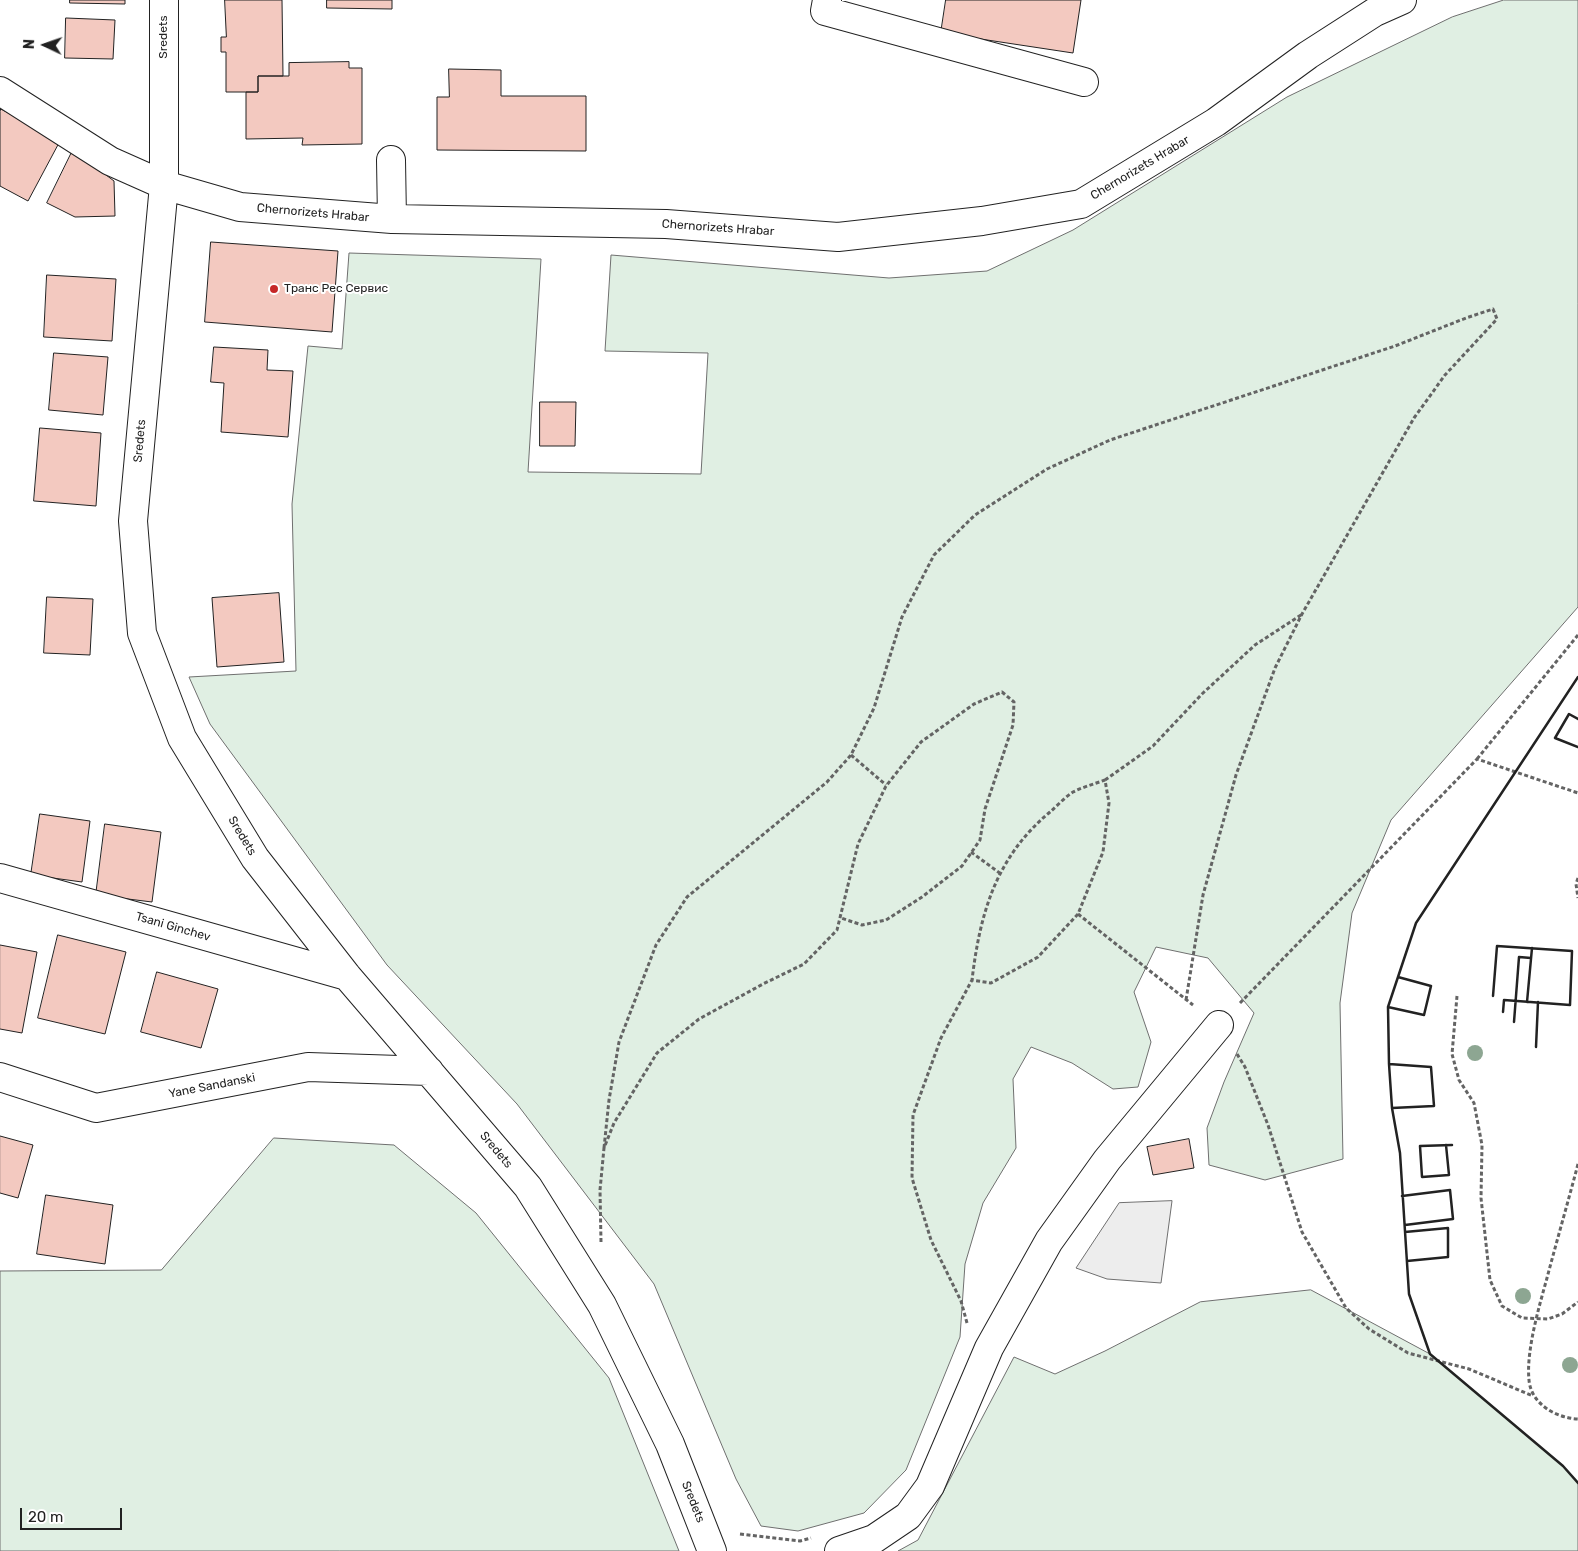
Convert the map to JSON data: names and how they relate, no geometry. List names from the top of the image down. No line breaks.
{"streets":{"street":["Sredets","Chernorizets Hrabar","Tsani Ginchev","Yane Sandanski"]},"crossings":[["Sredets","Chernorizets Hrabar"],["Sredets","Tsani Ginchev"],["Sredets","Yane Sandanski"]],"places":["Транс Рес Сервис"],"scale_bar":"20 m","north":"left"}
